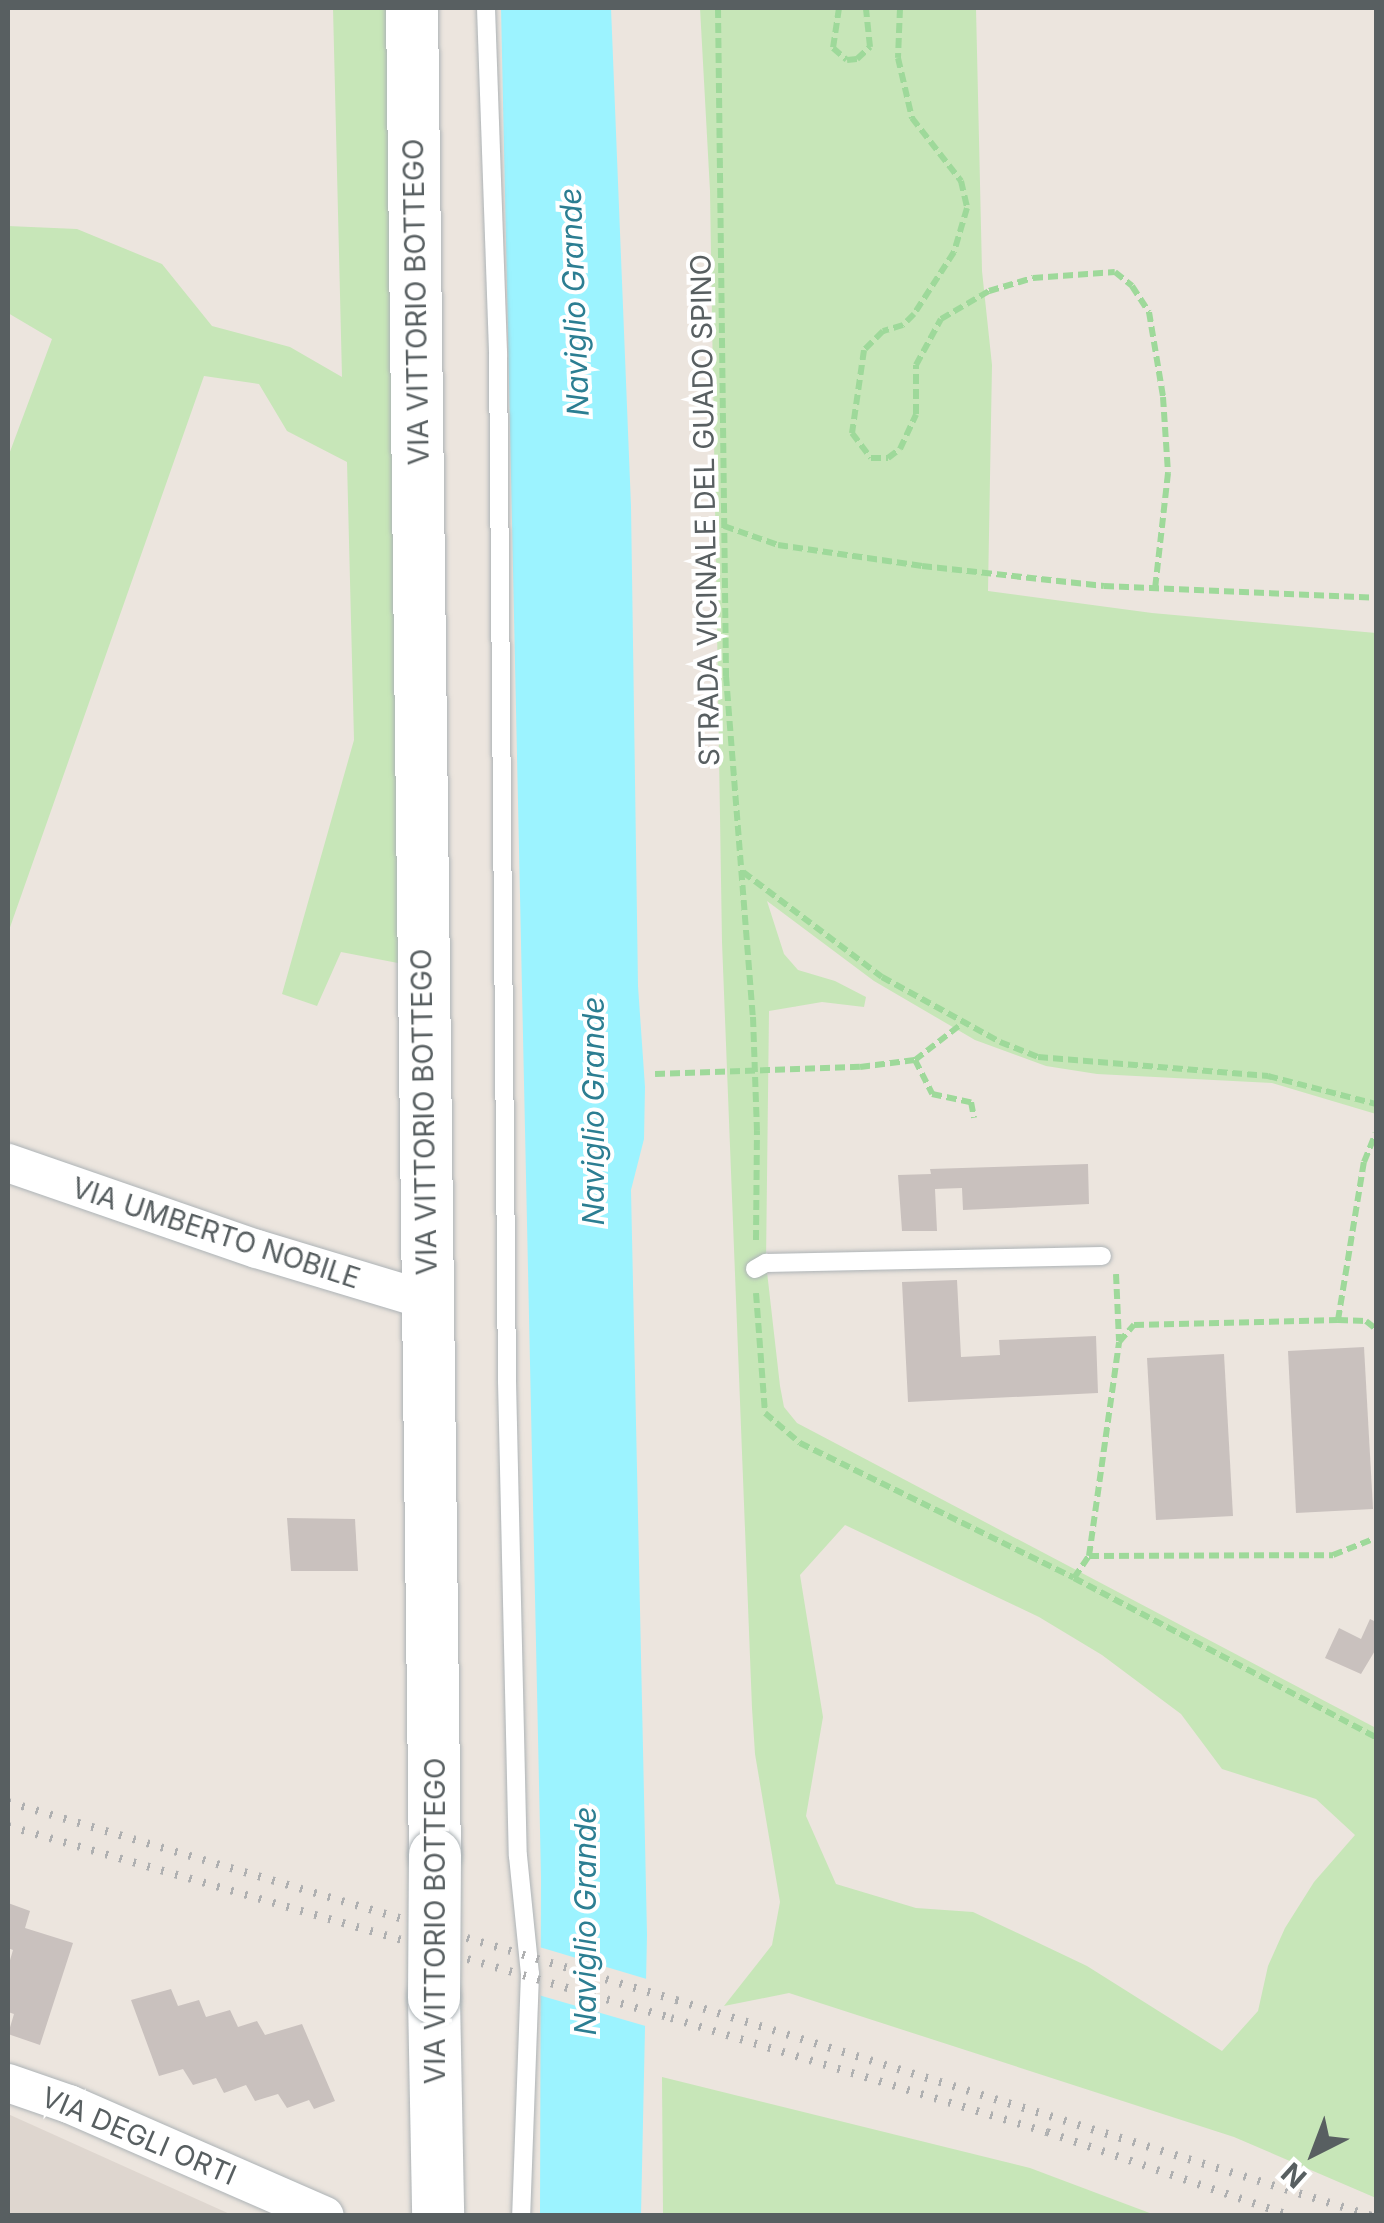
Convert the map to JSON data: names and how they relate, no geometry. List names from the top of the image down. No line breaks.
{"streets":{"street":["VIA VITTORIO BOTTEGO","VIA UMBERTO NOBILE","VIA DEGLI ORTI"],"path":["STRADA VICINALE DEL GUADO SPINO"]},"crossings":[["VIA VITTORIO BOTTEGO","VIA UMBERTO NOBILE"]],"water":["Naviglio Grande"],"north":"bottom left"}
